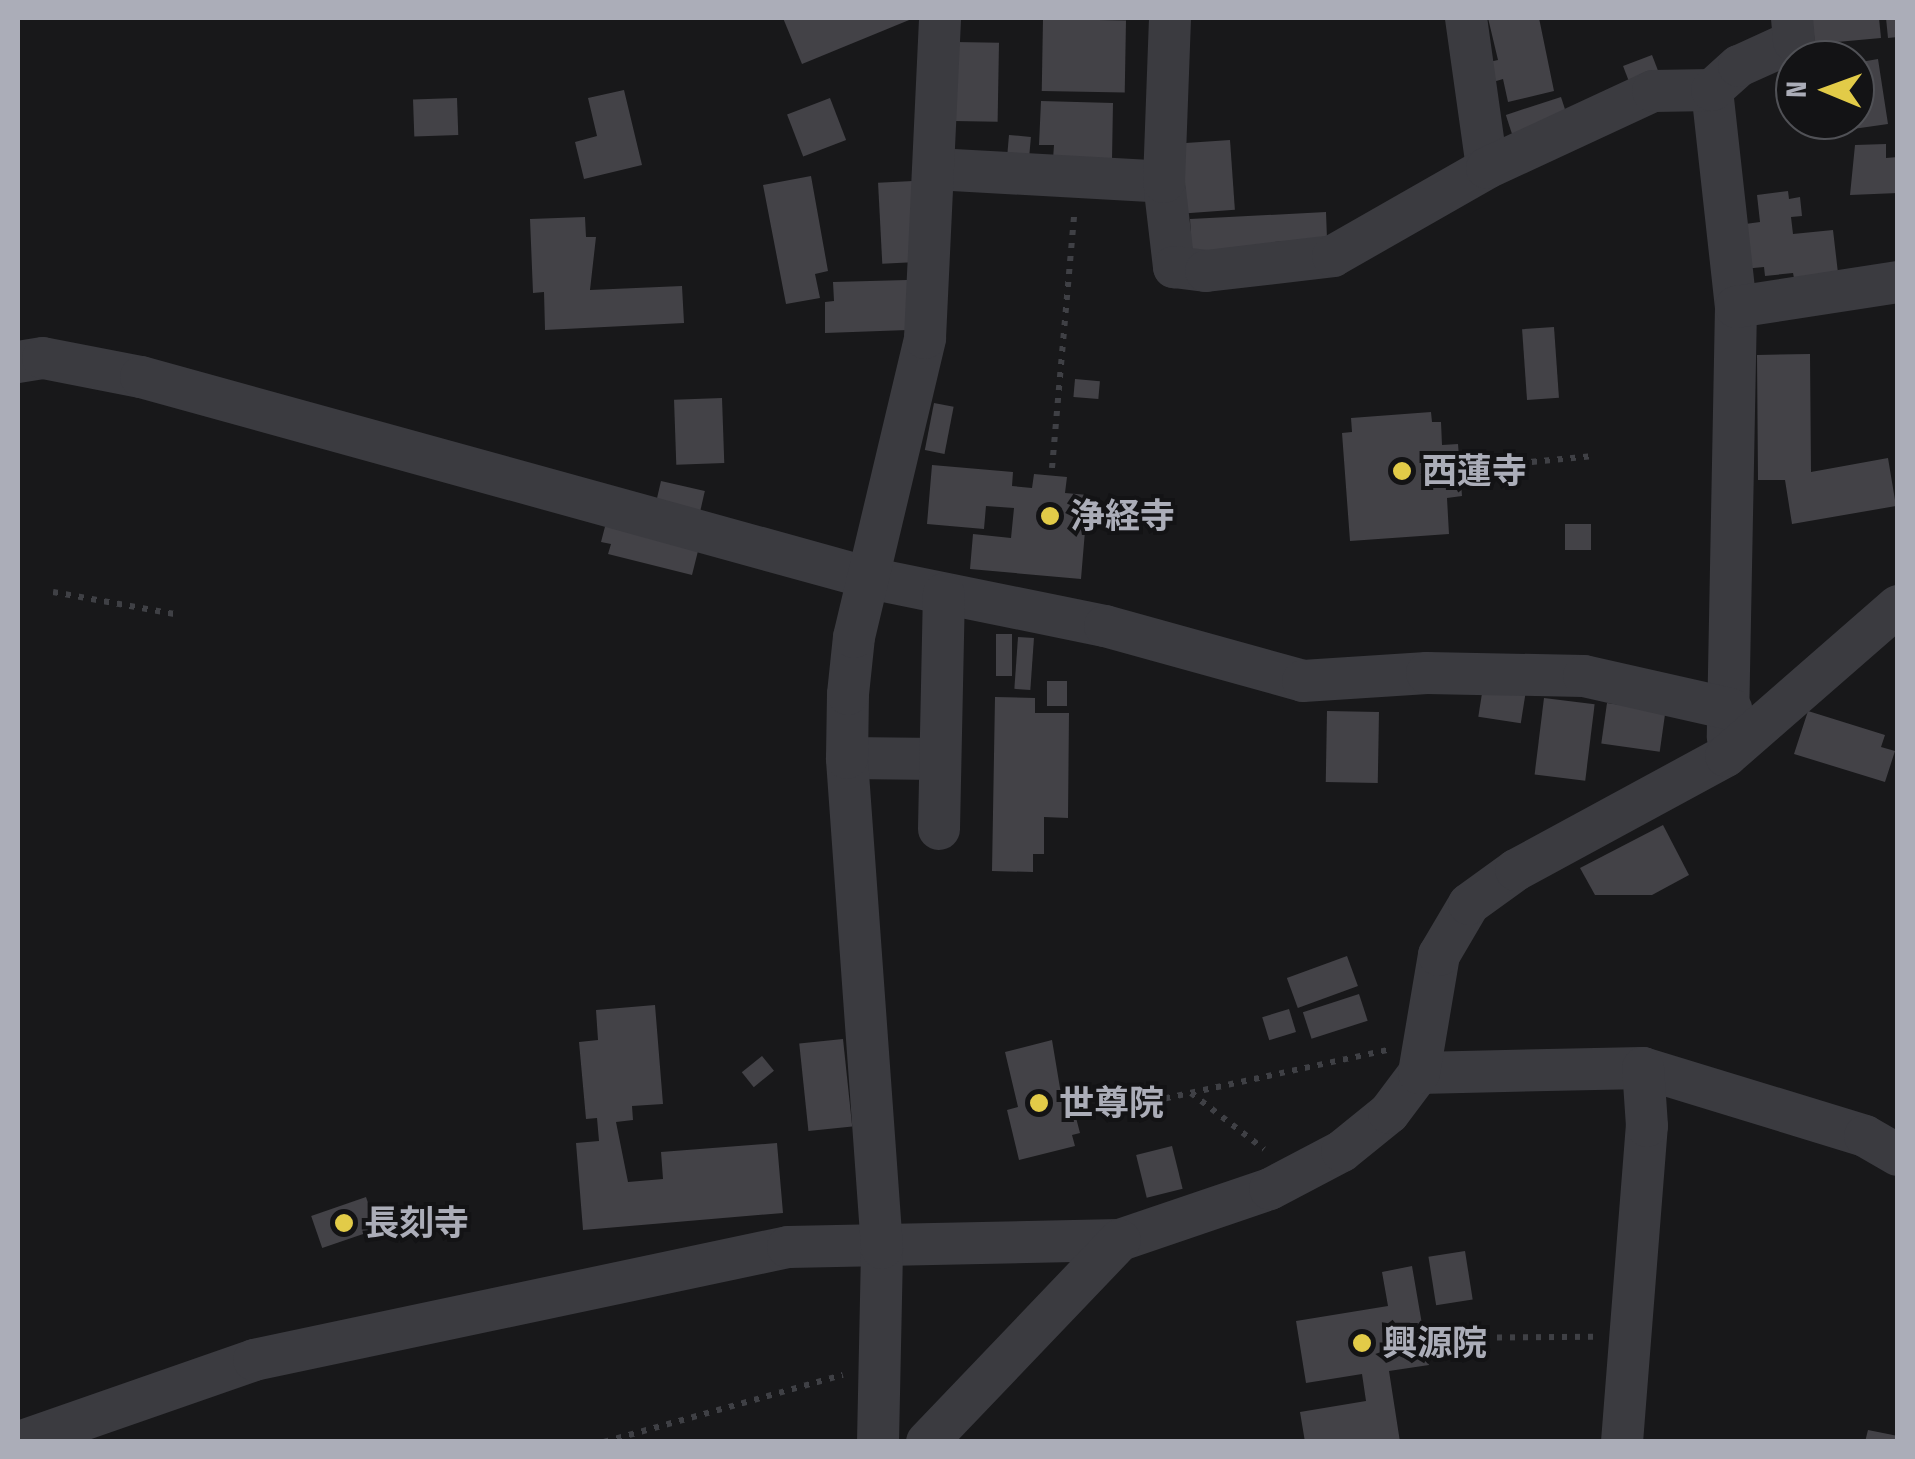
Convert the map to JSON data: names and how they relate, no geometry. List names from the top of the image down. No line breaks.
{"places":["西蓮寺","浄経寺","世尊院","長刻寺","興源院"],"north":"left"}
